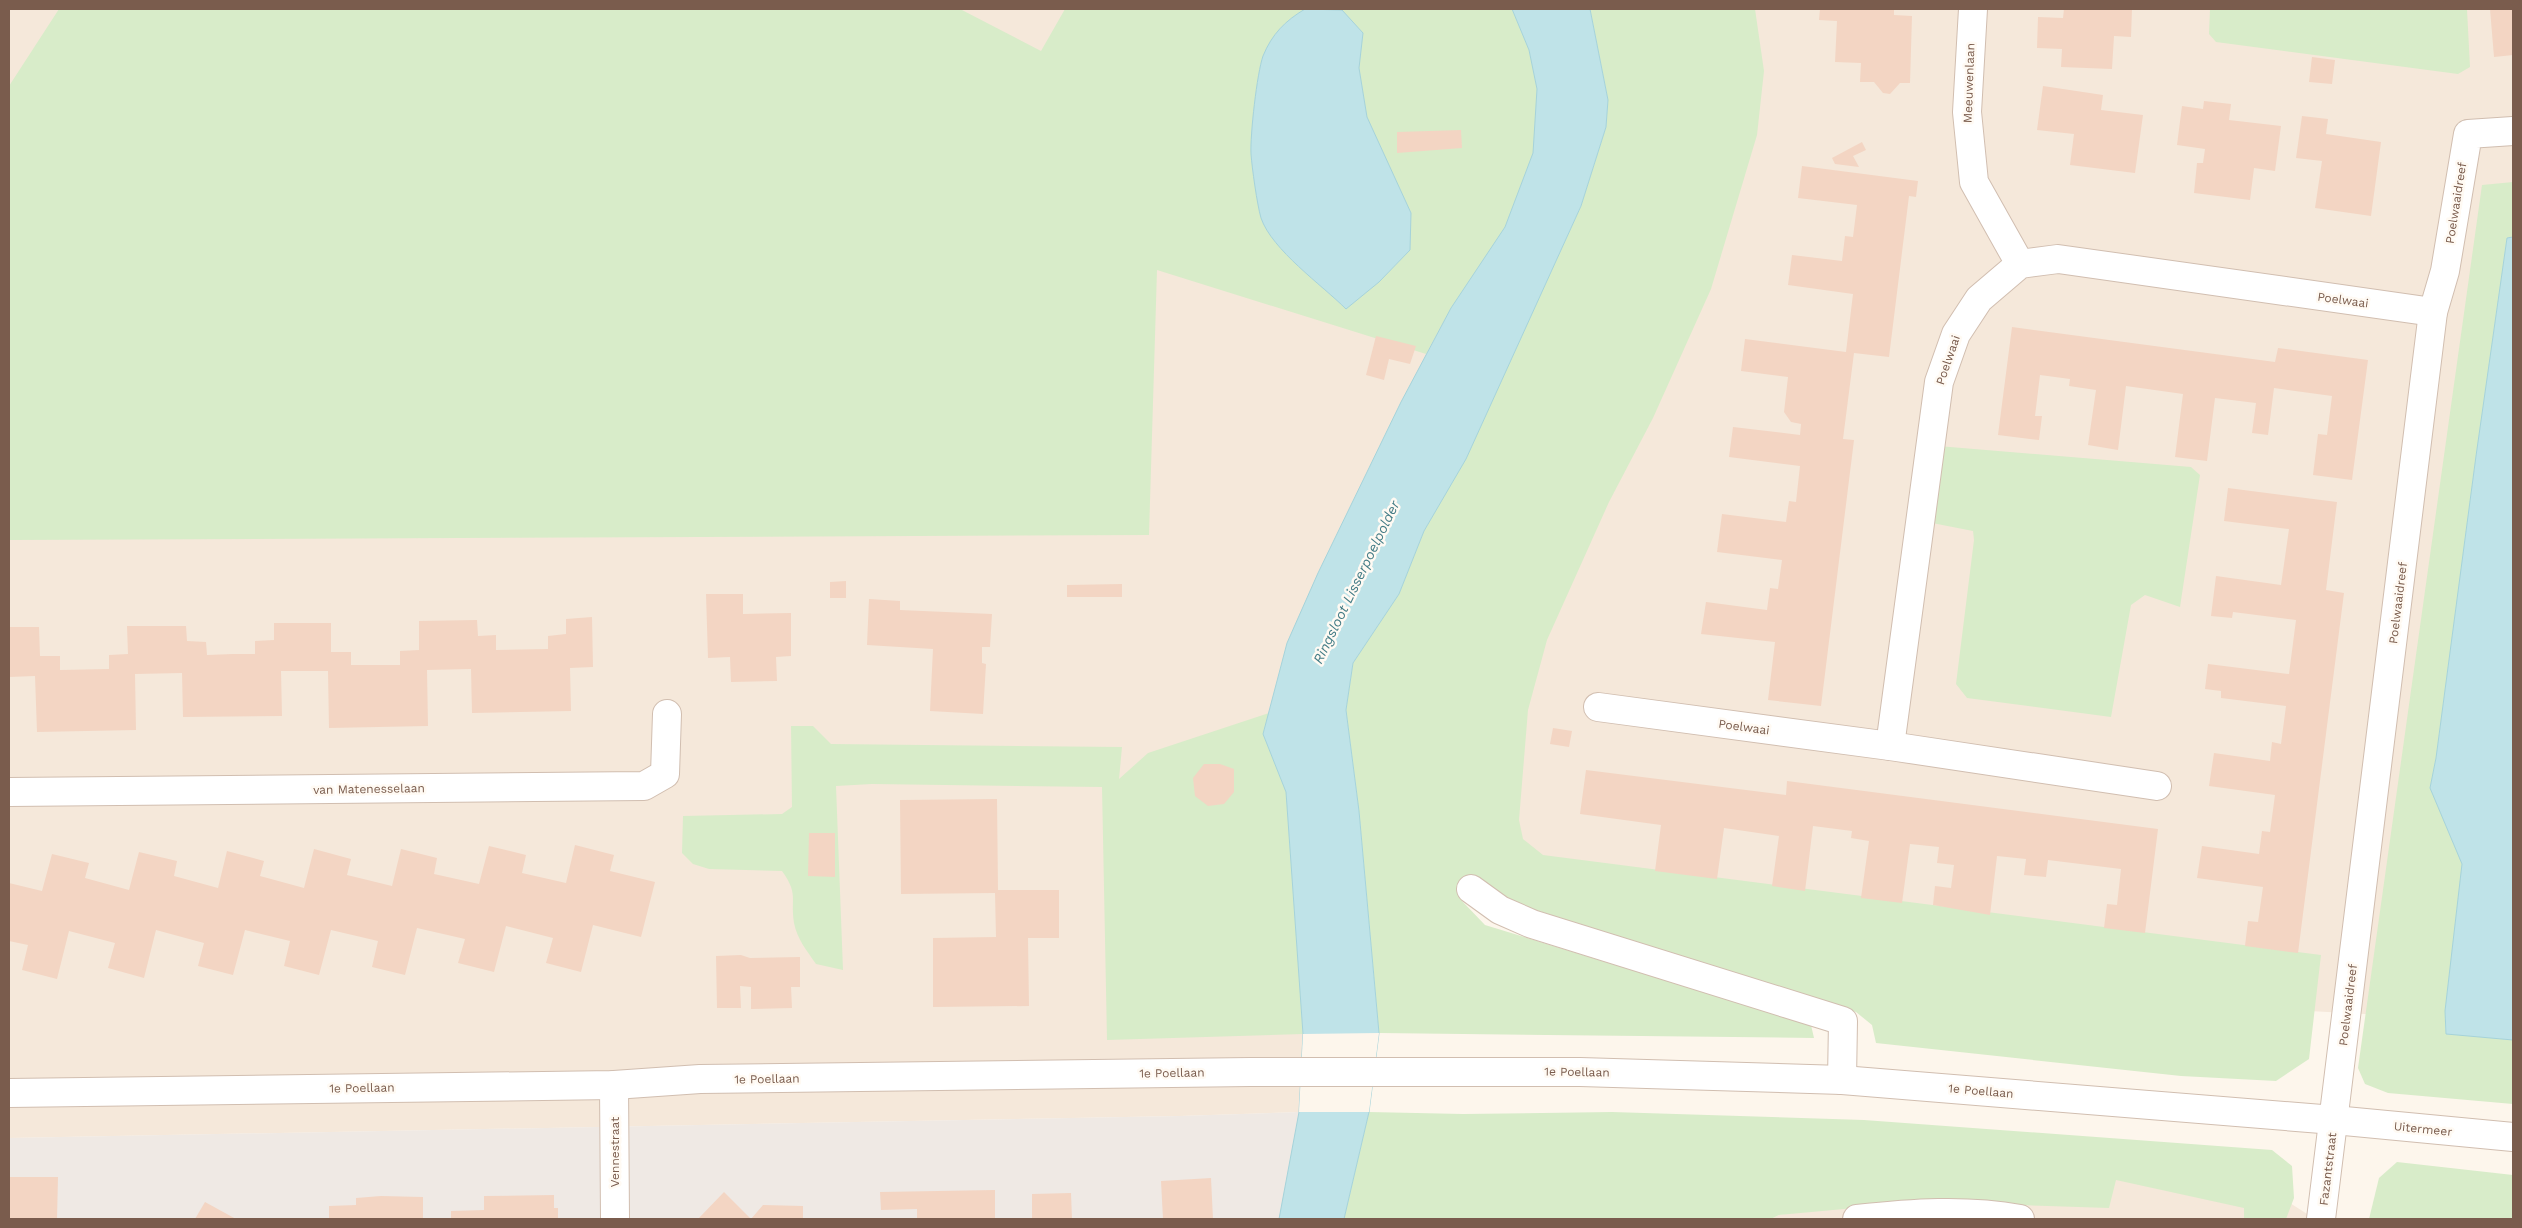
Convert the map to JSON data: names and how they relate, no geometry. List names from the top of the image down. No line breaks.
{"streets":{"street":["Meeuwenlaan","Poelwaaidreef","Poelwaai","van Matenesselaan","1e Poellaan","Uitermeer","Vennestraat","Fazantstraat"]},"crossings":[["Meeuwenlaan","Poelwaai"],["Poelwaaidreef","Poelwaai"],["Poelwaaidreef","1e Poellaan"],["Poelwaaidreef","Uitermeer"],["Poelwaaidreef","Fazantstraat"],["1e Poellaan","Uitermeer"],["1e Poellaan","Vennestraat"],["1e Poellaan","Fazantstraat"],["Uitermeer","Fazantstraat"]],"water":["Ringsloot Lisserpoelpolder"]}
